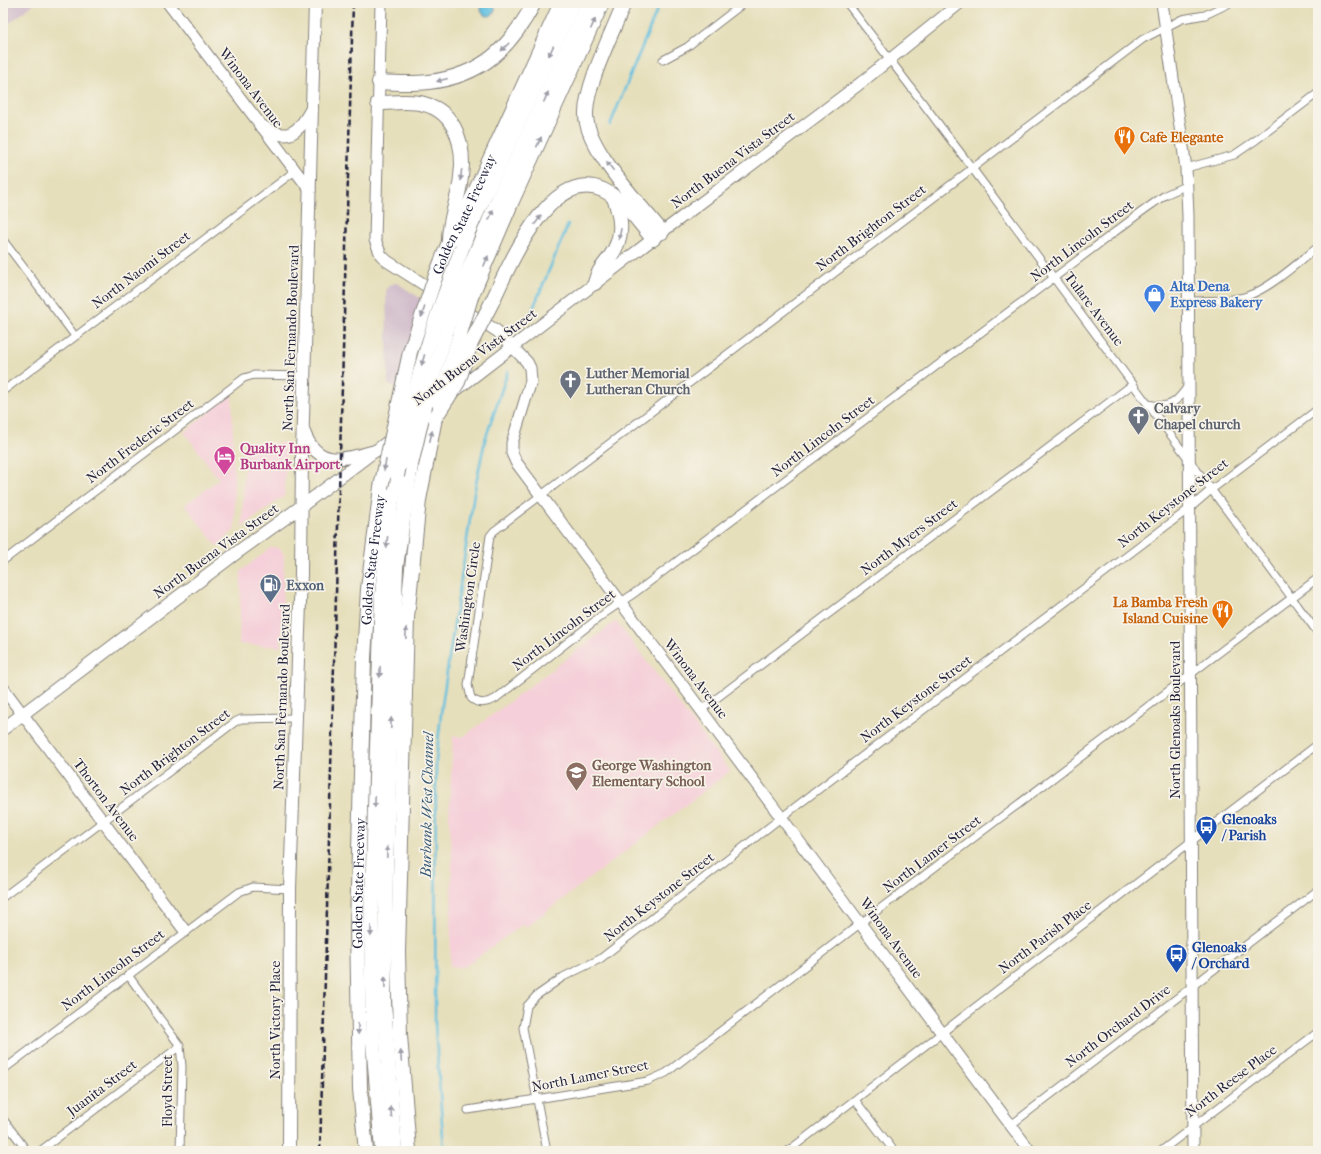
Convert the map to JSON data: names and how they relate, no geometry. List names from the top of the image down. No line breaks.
{"streets":{"highway":["Golden State Freeway"],"main road":["Winona Avenue","North Buena Vista Street","North San Fernando Boulevard","North Glenoaks Boulevard","Thorton Avenue","North Victory Place"],"street":["North Brighton Street","North Lincoln Street","North Naomi Street","Tulare Avenue","North Frederic Street","North Keystone Street","North Myers Street","Washington Circle","North Lamer Street","North Parish Place","North Orchard Drive","North Reese Place","Juanita Street","Floyd Street"]},"crossings":[["Winona Avenue","North Buena Vista Street"],["Winona Avenue","North Brighton Street"],["Winona Avenue","North Lincoln Street"],["Winona Avenue","North Naomi Street"],["Winona Avenue","North San Fernando Boulevard"],["Winona Avenue","North Keystone Street"],["Winona Avenue","North Myers Street"],["Winona Avenue","Washington Circle"],["Winona Avenue","North Lamer Street"],["Winona Avenue","North Parish Place"],["Winona Avenue","North Orchard Drive"],["North Buena Vista Street","Tulare Avenue"],["North Buena Vista Street","North San Fernando Boulevard"],["North Buena Vista Street","Thorton Avenue"],["North Brighton Street","Tulare Avenue"],["North Brighton Street","North San Fernando Boulevard"],["North Brighton Street","Washington Circle"],["North Brighton Street","North Glenoaks Boulevard"],["North Brighton Street","Thorton Avenue"],["North Lincoln Street","Tulare Avenue"],["North Lincoln Street","North San Fernando Boulevard"],["North Lincoln Street","Washington Circle"],["North Lincoln Street","North Glenoaks Boulevard"],["North Lincoln Street","Thorton Avenue"],["North Lincoln Street","North Victory Place"],["North Lincoln Street","Floyd Street"],["Tulare Avenue","North Keystone Street"],["Tulare Avenue","North Myers Street"],["Tulare Avenue","North Glenoaks Boulevard"],["Tulare Avenue","North Lamer Street"],["North San Fernando Boulevard","North Frederic Street"],["North San Fernando Boulevard","North Victory Place"],["North Keystone Street","North Glenoaks Boulevard"],["North Keystone Street","North Lamer Street"],["North Glenoaks Boulevard","North Lamer Street"],["North Glenoaks Boulevard","North Parish Place"],["North Glenoaks Boulevard","North Orchard Drive"],["North Glenoaks Boulevard","North Reese Place"],["Juanita Street","Floyd Street"]],"water":["Burbank West Channel"],"places":{"restaurant":["Cafe Elegante","La Bamba Fresh Island Cuisine"],"shop":["Alta Dena Express Bakery"],"church":["Luther Memorial Lutheran Church","Calvary Chapel church"],"hotel":["Quality Inn Burbank Airport"],"fuel station":["Exxon"],"school or university":["George Washington Elementary School"],"bus stop":["Glenoaks / Parish","Glenoaks / Orchard"]}}
